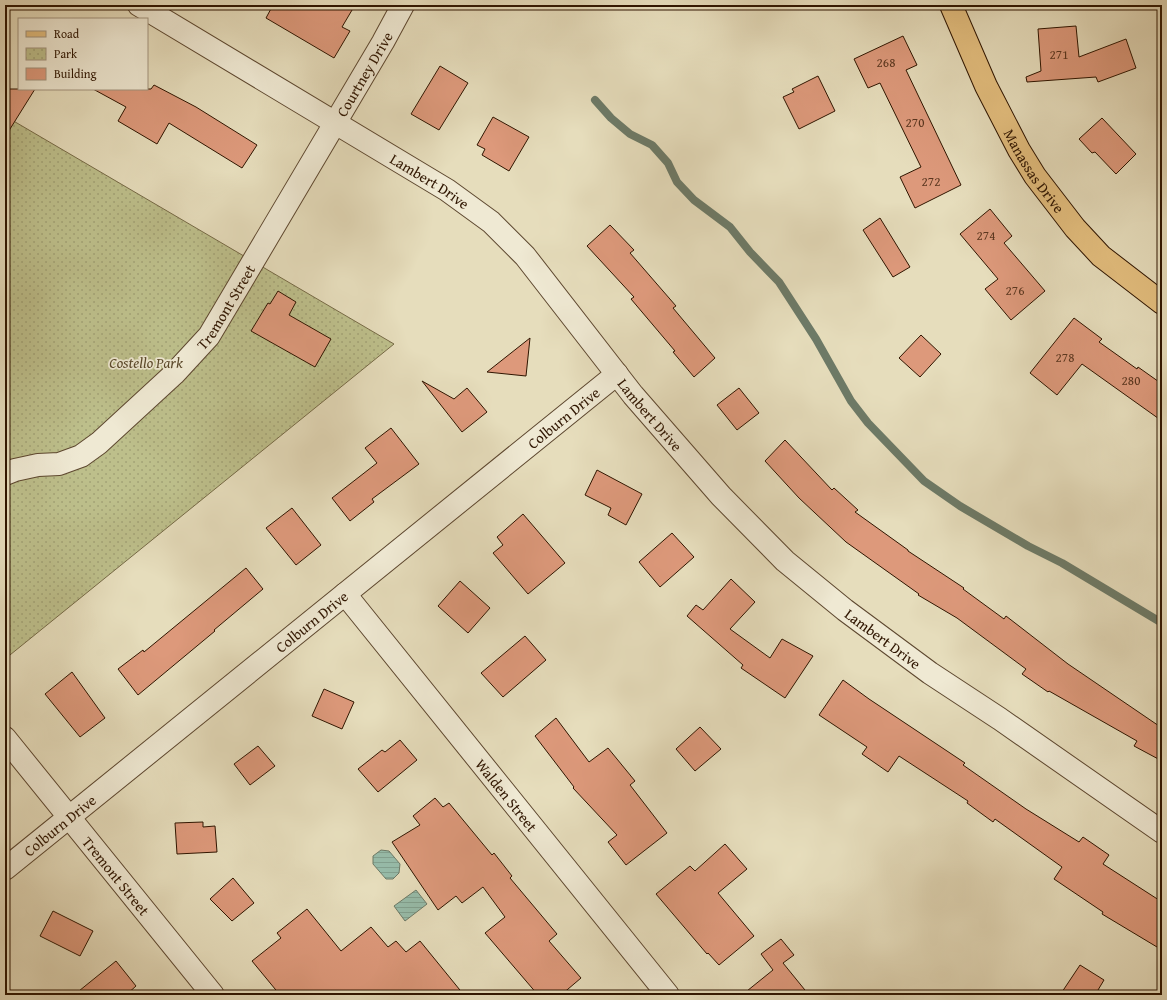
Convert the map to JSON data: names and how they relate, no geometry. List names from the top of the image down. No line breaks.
{"streets":{"main road":["Manassas Drive"],"street":["Courtney Drive","Lambert Drive","Tremont Street","Colburn Drive","Walden Street"]},"crossings":[["Courtney Drive","Lambert Drive"],["Courtney Drive","Tremont Street"],["Lambert Drive","Tremont Street"],["Lambert Drive","Colburn Drive"],["Tremont Street","Colburn Drive"],["Colburn Drive","Walden Street"]],"parks":["Costello Park"],"house_numbers":["271","268","270","272","274","276","278","280"],"legend":["Road","Park","Building"]}
